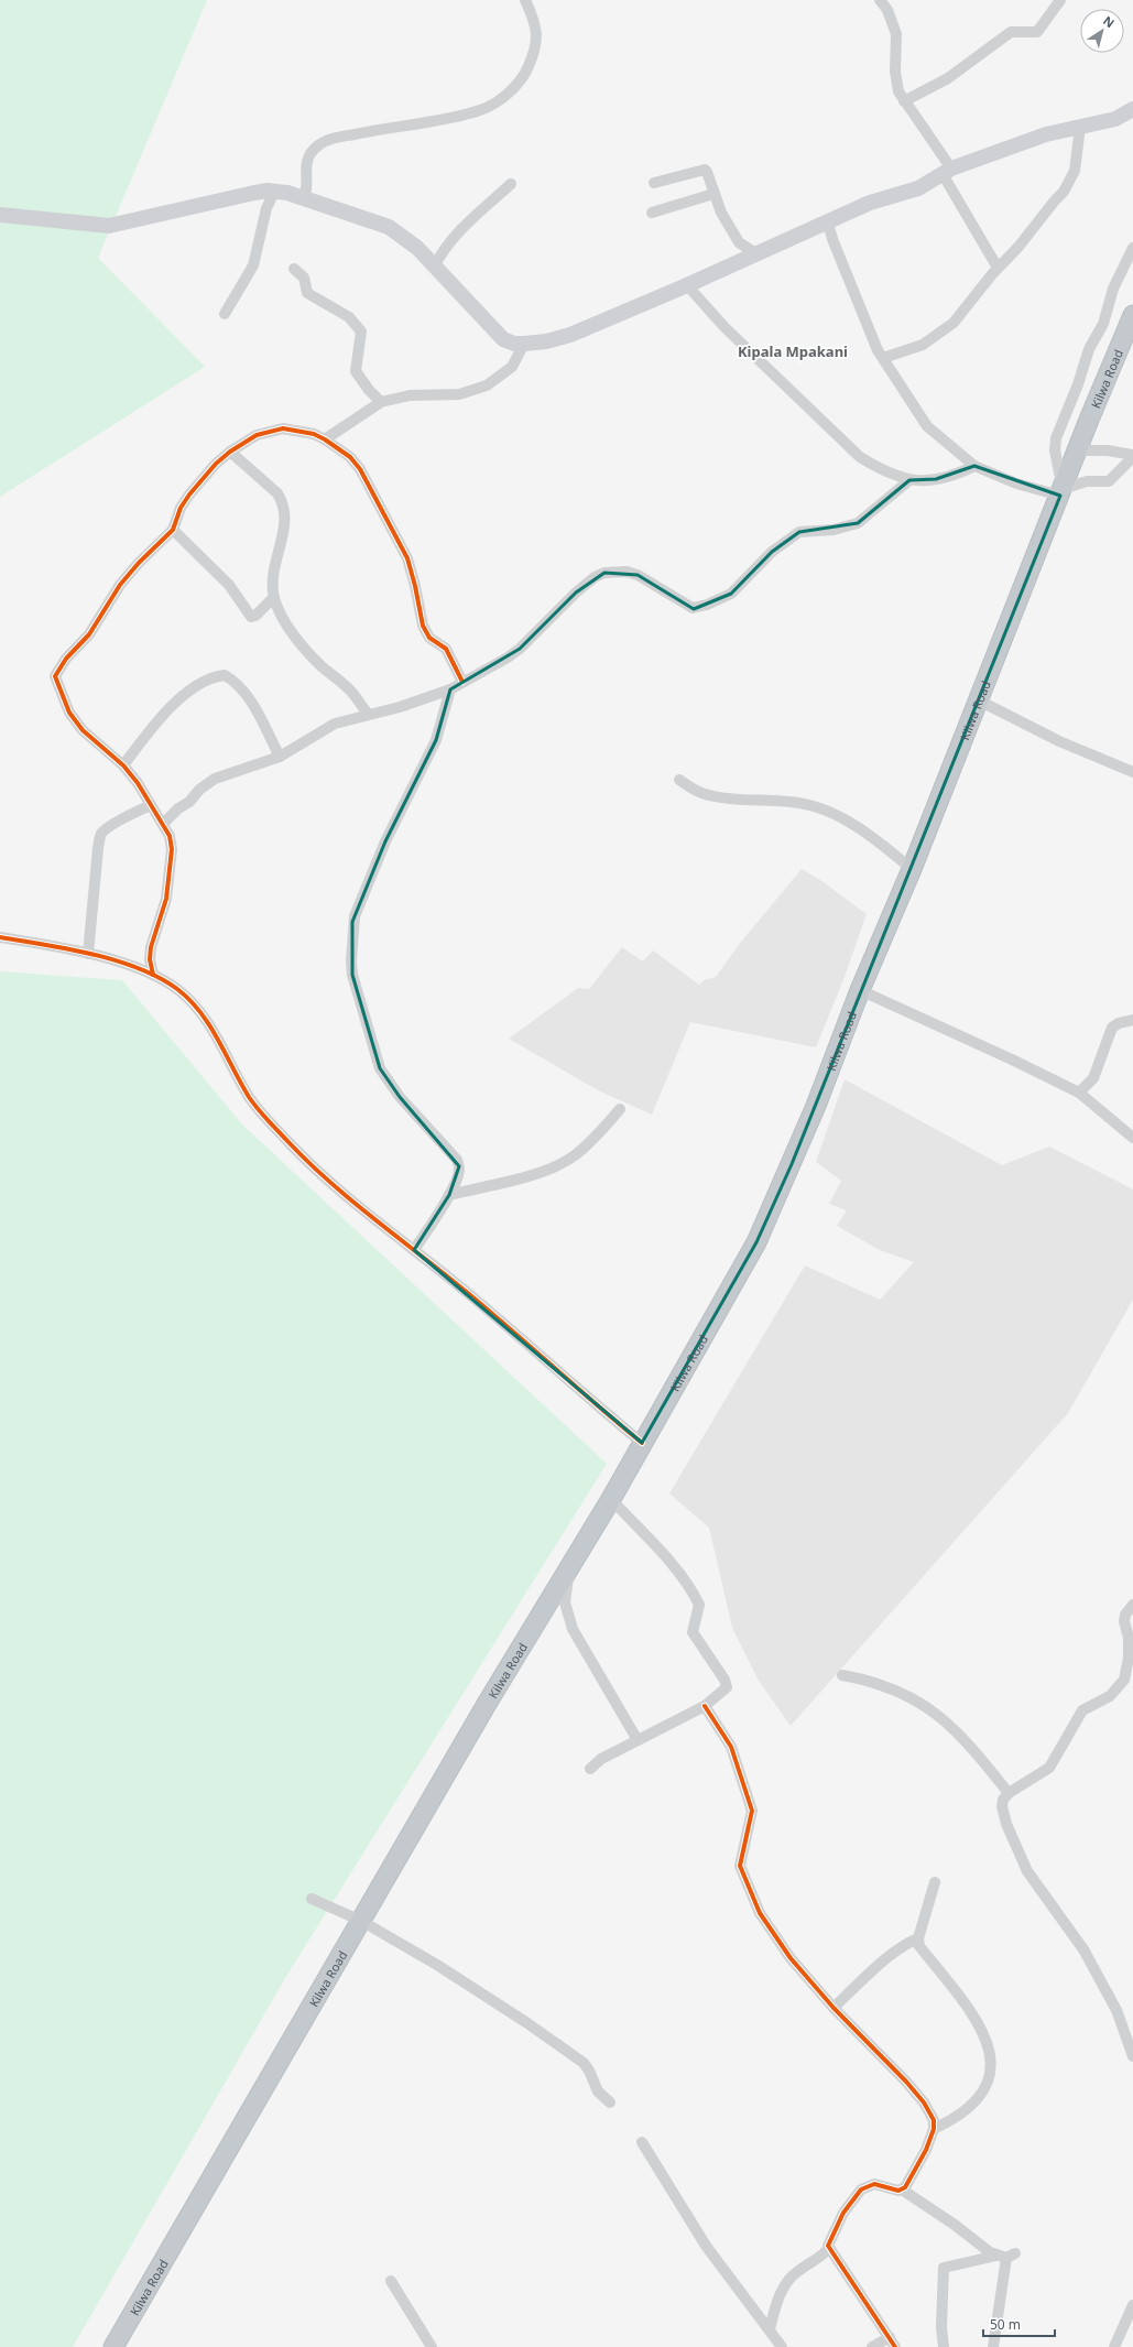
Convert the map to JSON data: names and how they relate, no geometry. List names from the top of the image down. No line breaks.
{"streets":{"highway":["Kilwa Road"]},"districts":["Kipala Mpakani"],"scale_bar":"50 m","north":"top right"}
